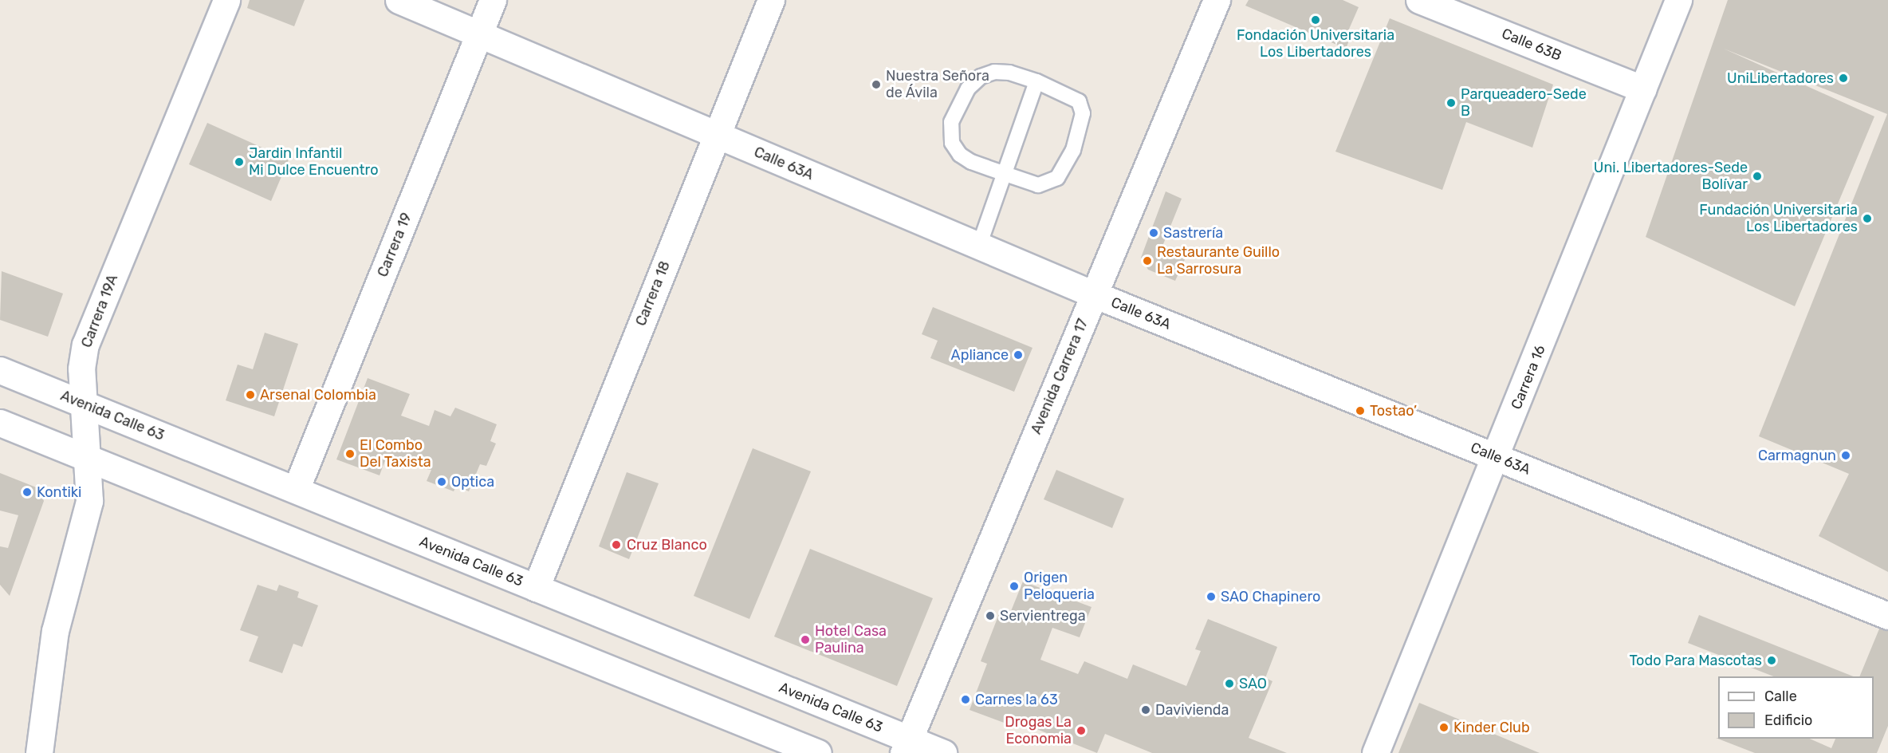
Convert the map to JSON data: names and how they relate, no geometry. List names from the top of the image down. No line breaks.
{"streets":{"street":["Calle 63B","Calle 63A","Carrera 19","Carrera 18","Carrera 19A","Avenida Carrera 17","Carrera 16","Avenida Calle 63"]},"crossings":[["Calle 63B","Carrera 16"],["Calle 63A","Carrera 19"],["Calle 63A","Carrera 18"],["Calle 63A","Avenida Carrera 17"],["Calle 63A","Carrera 16"],["Carrera 19","Avenida Calle 63"],["Carrera 18","Avenida Calle 63"],["Carrera 19A","Avenida Calle 63"],["Avenida Carrera 17","Avenida Calle 63"]],"places":["Fondación Universitaria Los Libertadores","UniLibertadores","Nuestra Señora de Ávila","Parqueadero-Sede B","Jardin Infantil Mi Dulce Encuentro","Uni. Libertadores-Sede Bolívar","Fundación Universitaria Los Libertadores","Sastrería","Restaurante Guillo La Sarrosura","Apliance","Arsenal Colombia","Tostao’","El Combo Del Taxista","Carmagnun","Optica","Kontiki","Cruz Blanco","Origen Peloqueria","SAO Chapinero","Servientrega","Hotel Casa Paulina","Todo Para Mascotas","SAO","Carnes la 63","Davivienda","Kinder Club","Drogas La Economia"],"legend":["Calle","Edificio"]}
